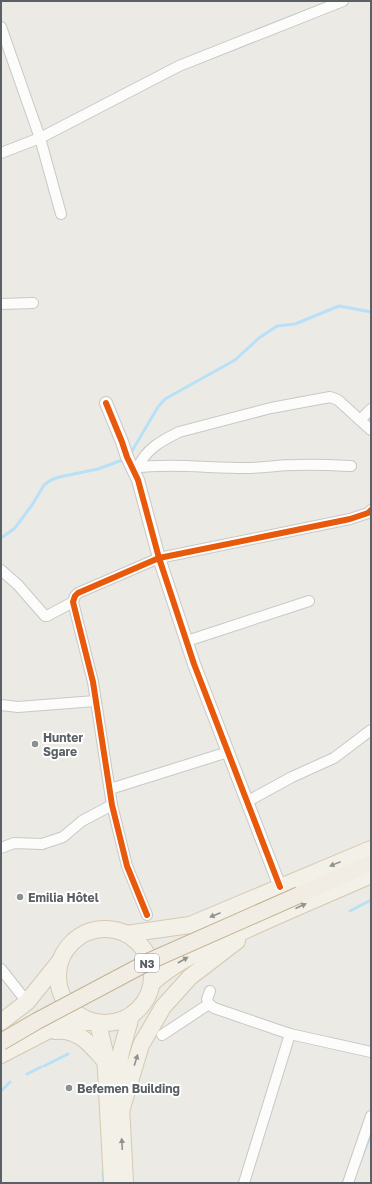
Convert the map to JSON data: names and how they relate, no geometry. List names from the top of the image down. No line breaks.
{"streets":{"highway":["N3"]},"places":["Hunter Sgare","Emilia Hôtel","Befemen Building"]}
